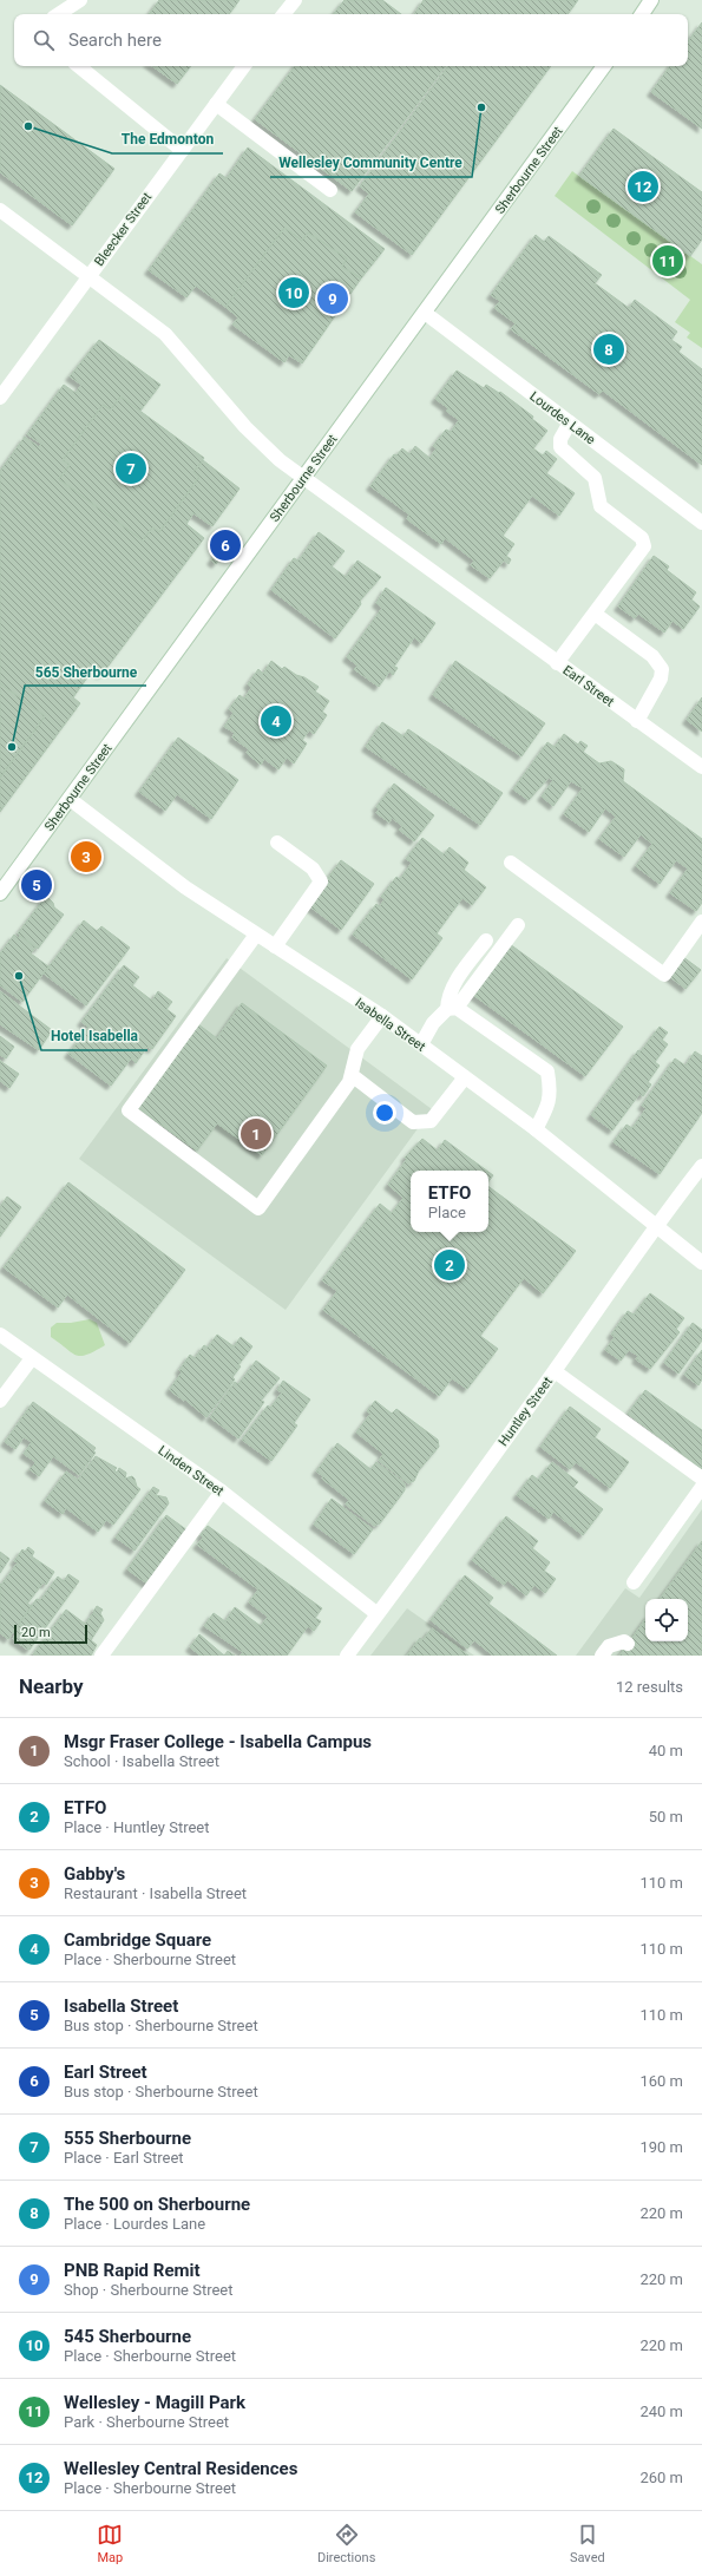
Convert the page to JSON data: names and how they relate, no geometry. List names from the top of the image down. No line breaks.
{"streets":{"street":["Sherbourne Street","Bleecker Street","Lourdes Lane","Earl Street","Isabella Street","Huntley Street","Linden Street"]},"crossings":[["Sherbourne Street","Lourdes Lane"],["Sherbourne Street","Earl Street"],["Sherbourne Street","Isabella Street"],["Bleecker Street","Earl Street"],["Isabella Street","Huntley Street"],["Huntley Street","Linden Street"]],"places":["Wellesley Community Centre","The Edmonton","565 Sherbourne","Hotel Isabella"],"scale_bar":"20 m","page":{"search":"Search here","pins":["12","11","10","9","8","7","6","4","3","5","1","2"],"popup":["ETFO","Place"],"scale":"20 m","heading":["Nearby","12 results"],"list":[{"mark":"1","name":"Msgr Fraser College - Isabella Campus","note":"School · Isabella Street","value":"40 m"},{"mark":"2","name":"ETFO","note":"Place · Huntley Street","value":"50 m"},{"mark":"3","name":"Gabby's","note":"Restaurant · Isabella Street","value":"110 m"},{"mark":"4","name":"Cambridge Square","note":"Place · Sherbourne Street","value":"110 m"},{"mark":"5","name":"Isabella Street","note":"Bus stop · Sherbourne Street","value":"110 m"},{"mark":"6","name":"Earl Street","note":"Bus stop · Sherbourne Street","value":"160 m"},{"mark":"7","name":"555 Sherbourne","note":"Place · Earl Street","value":"190 m"},{"mark":"8","name":"The 500 on Sherbourne","note":"Place · Lourdes Lane","value":"220 m"},{"mark":"9","name":"PNB Rapid Remit","note":"Shop · Sherbourne Street","value":"220 m"},{"mark":"10","name":"545 Sherbourne","note":"Place · Sherbourne Street","value":"220 m"},{"mark":"11","name":"Wellesley - Magill Park","note":"Park · Sherbourne Street","value":"240 m"},{"mark":"12","name":"Wellesley Central Residences","note":"Place · Sherbourne Street","value":"260 m"}],"nav":["Map","Directions","Saved"]}}
